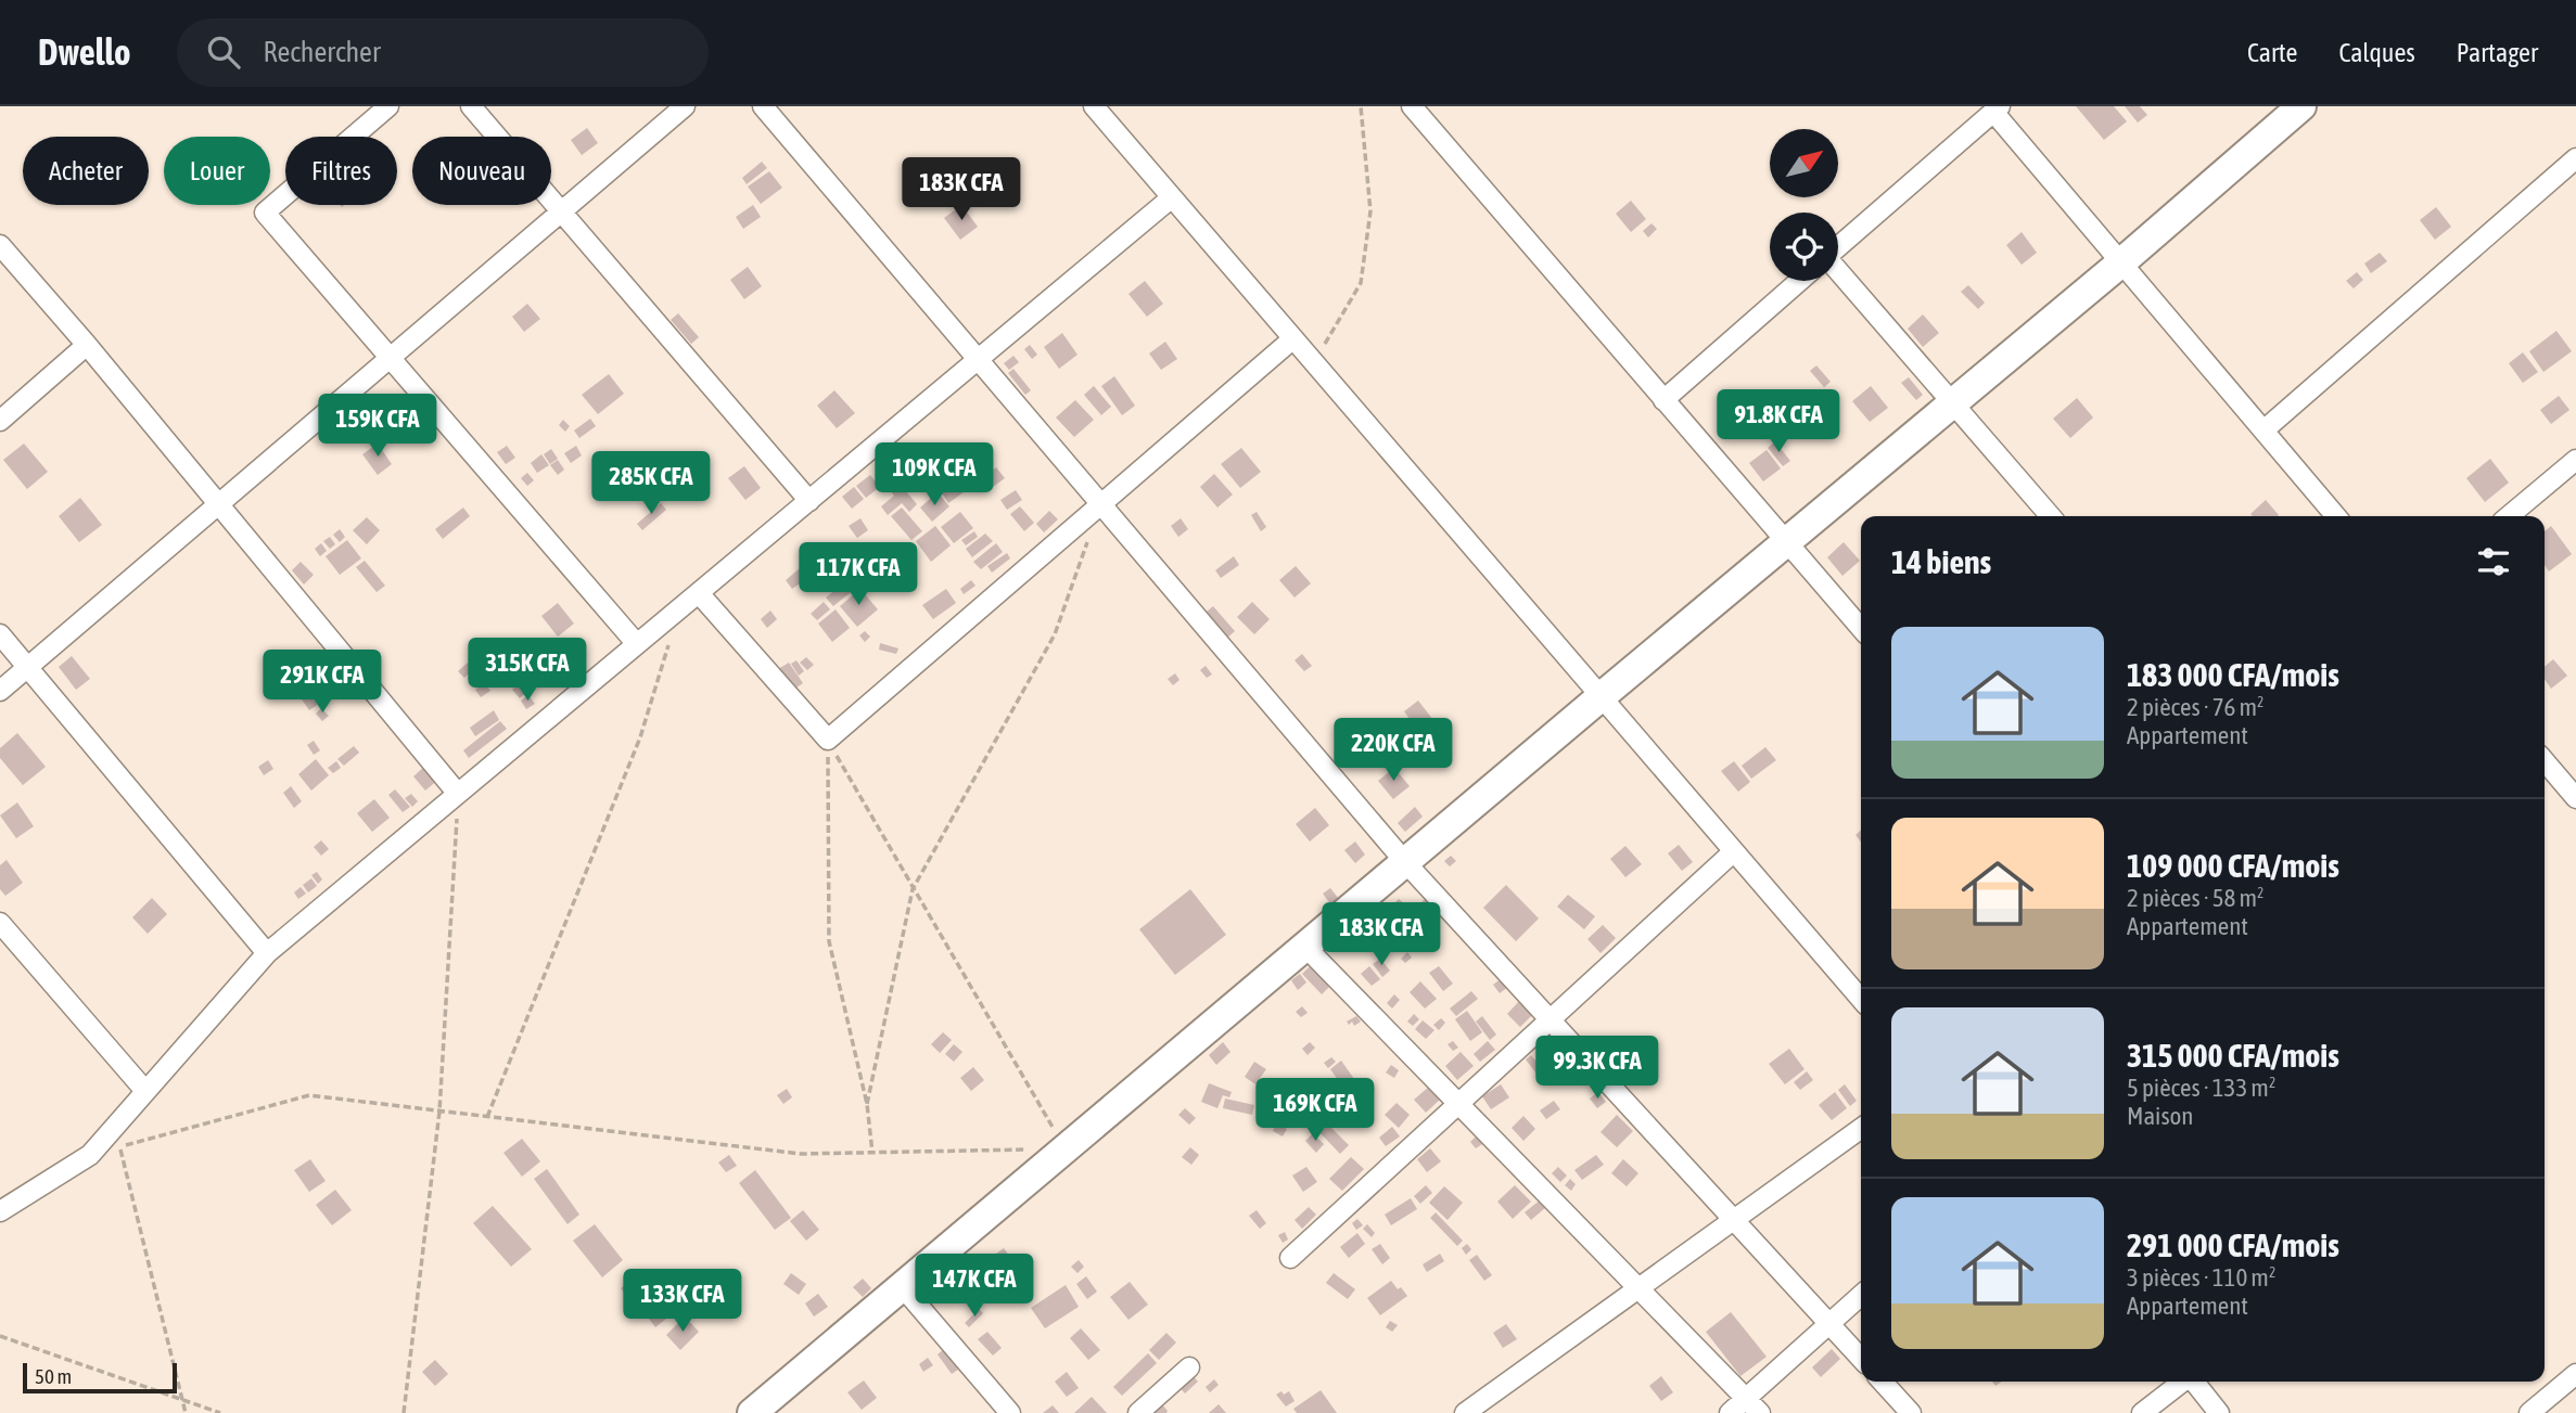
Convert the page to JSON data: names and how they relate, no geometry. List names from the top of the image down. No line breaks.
{"scale_bar":"50 m","north":"top right","page":{"header":"Dwello","search":"Rechercher","nav":["Carte","Calques","Partager"],"chip":["Acheter","Louer","Filtres","Nouveau"],"price":["183K CFA","91.8K CFA","159K CFA","109K CFA","285K CFA","117K CFA","315K CFA","291K CFA","220K CFA","183K CFA","99.3K CFA","169K CFA","147K CFA","133K CFA"],"heading":"14 biens","list":[{"name":"183 000 CFA/mois","note":"2 pièces · 76 m² · Appartement"},{"name":"109 000 CFA/mois","note":"2 pièces · 58 m² · Appartement"},{"name":"315 000 CFA/mois","note":"5 pièces · 133 m² · Maison"},{"name":"291 000 CFA/mois","note":"3 pièces · 110 m² · Appartement"}],"scale":"50 m"}}
